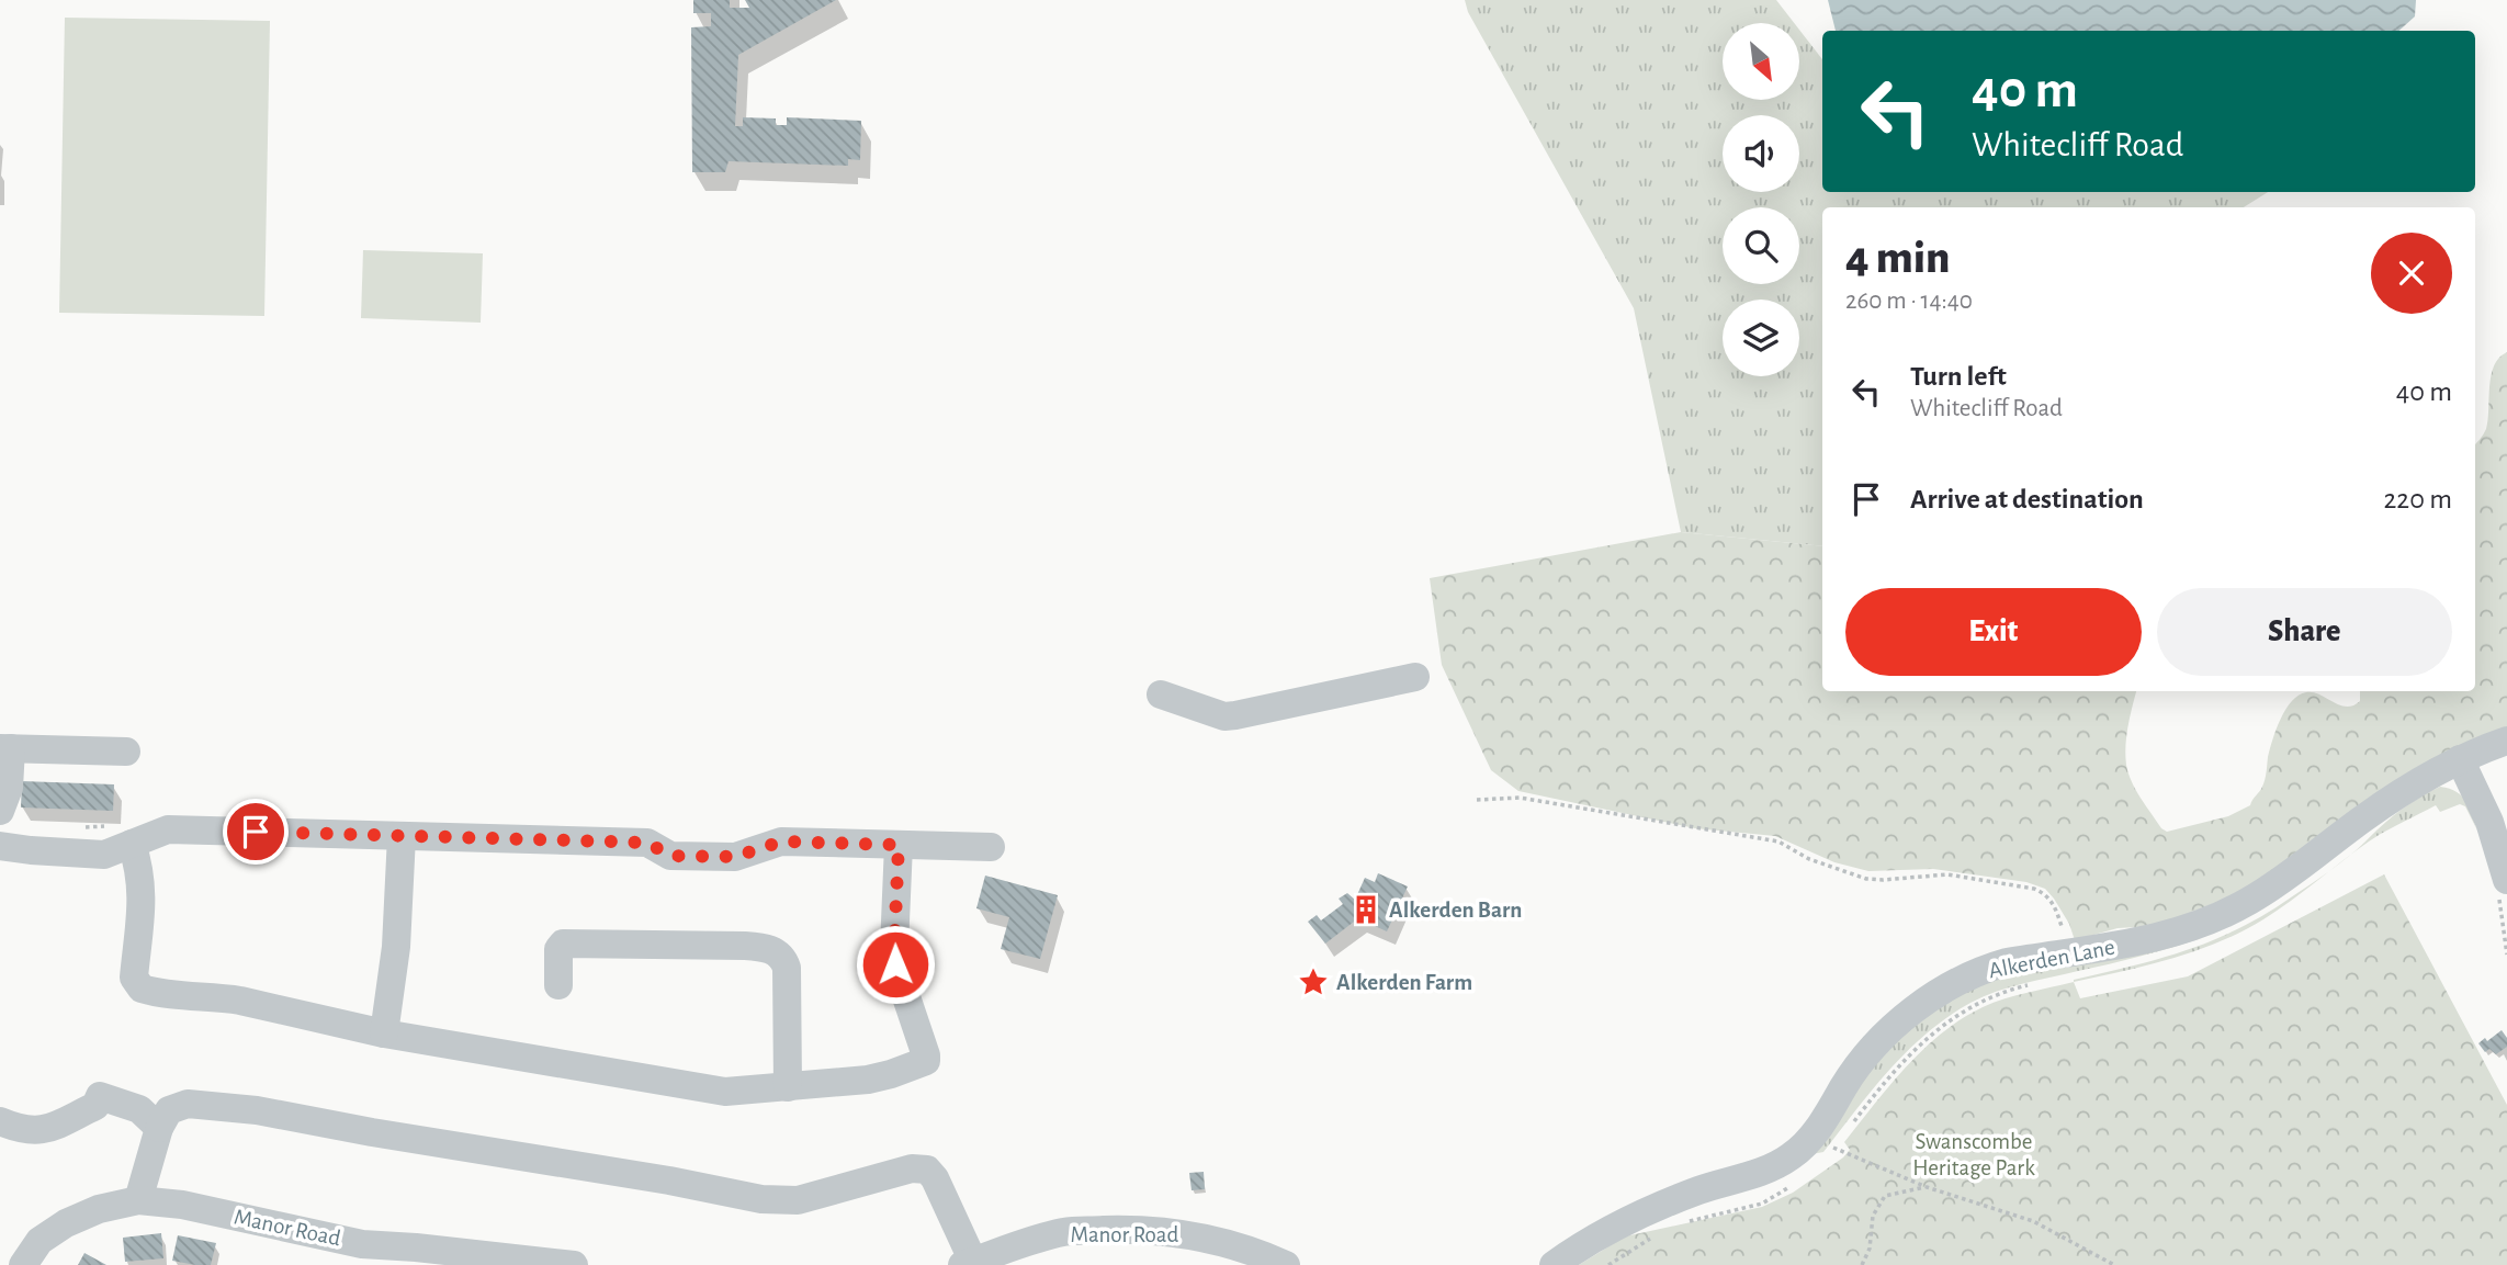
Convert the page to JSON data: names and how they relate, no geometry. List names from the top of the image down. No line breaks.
{"streets":{"street":["Alkerden Lane","Manor Road"]},"parks":["Swanscombe Heritage Park"],"places":{"building":["Alkerden Barn"],"place":["Alkerden Farm"]},"north":"bottom right","page":{"turn":["40 m","Whitecliff Road"],"heading":["4 min","260 m · 14:40"],"list":[{"name":"Turn left","note":"Whitecliff Road","value":"40 m"},{"name":"Arrive at destination","value":"220 m"}],"buttons":["Exit","Share"]}}
